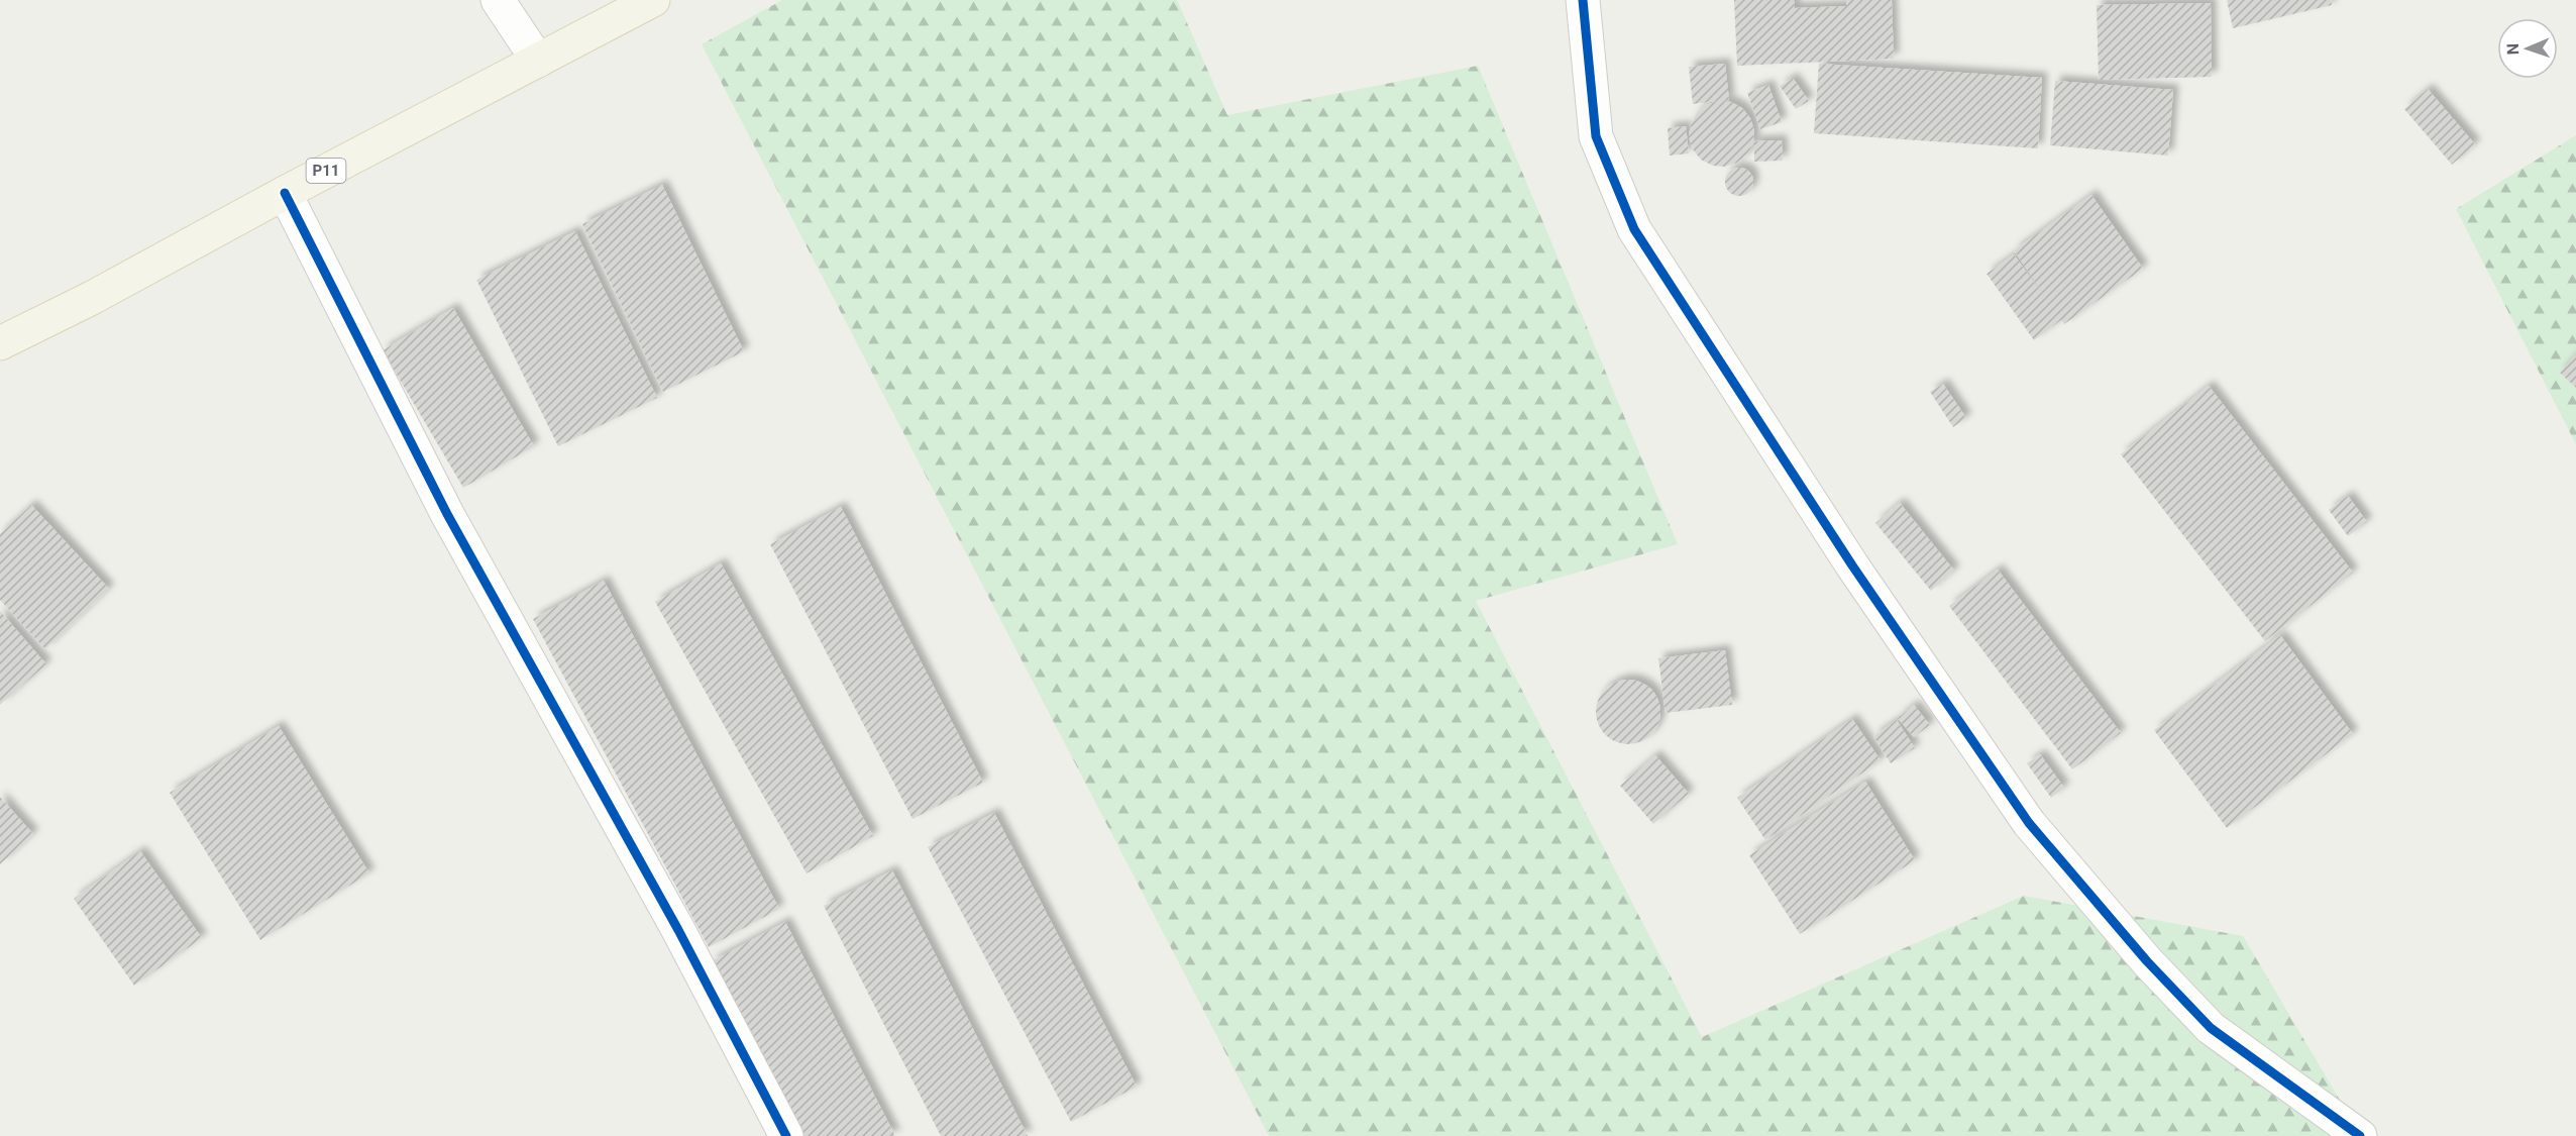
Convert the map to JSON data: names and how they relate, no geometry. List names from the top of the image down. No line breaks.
{"streets":{"main road":["P11"]},"north":"left"}
